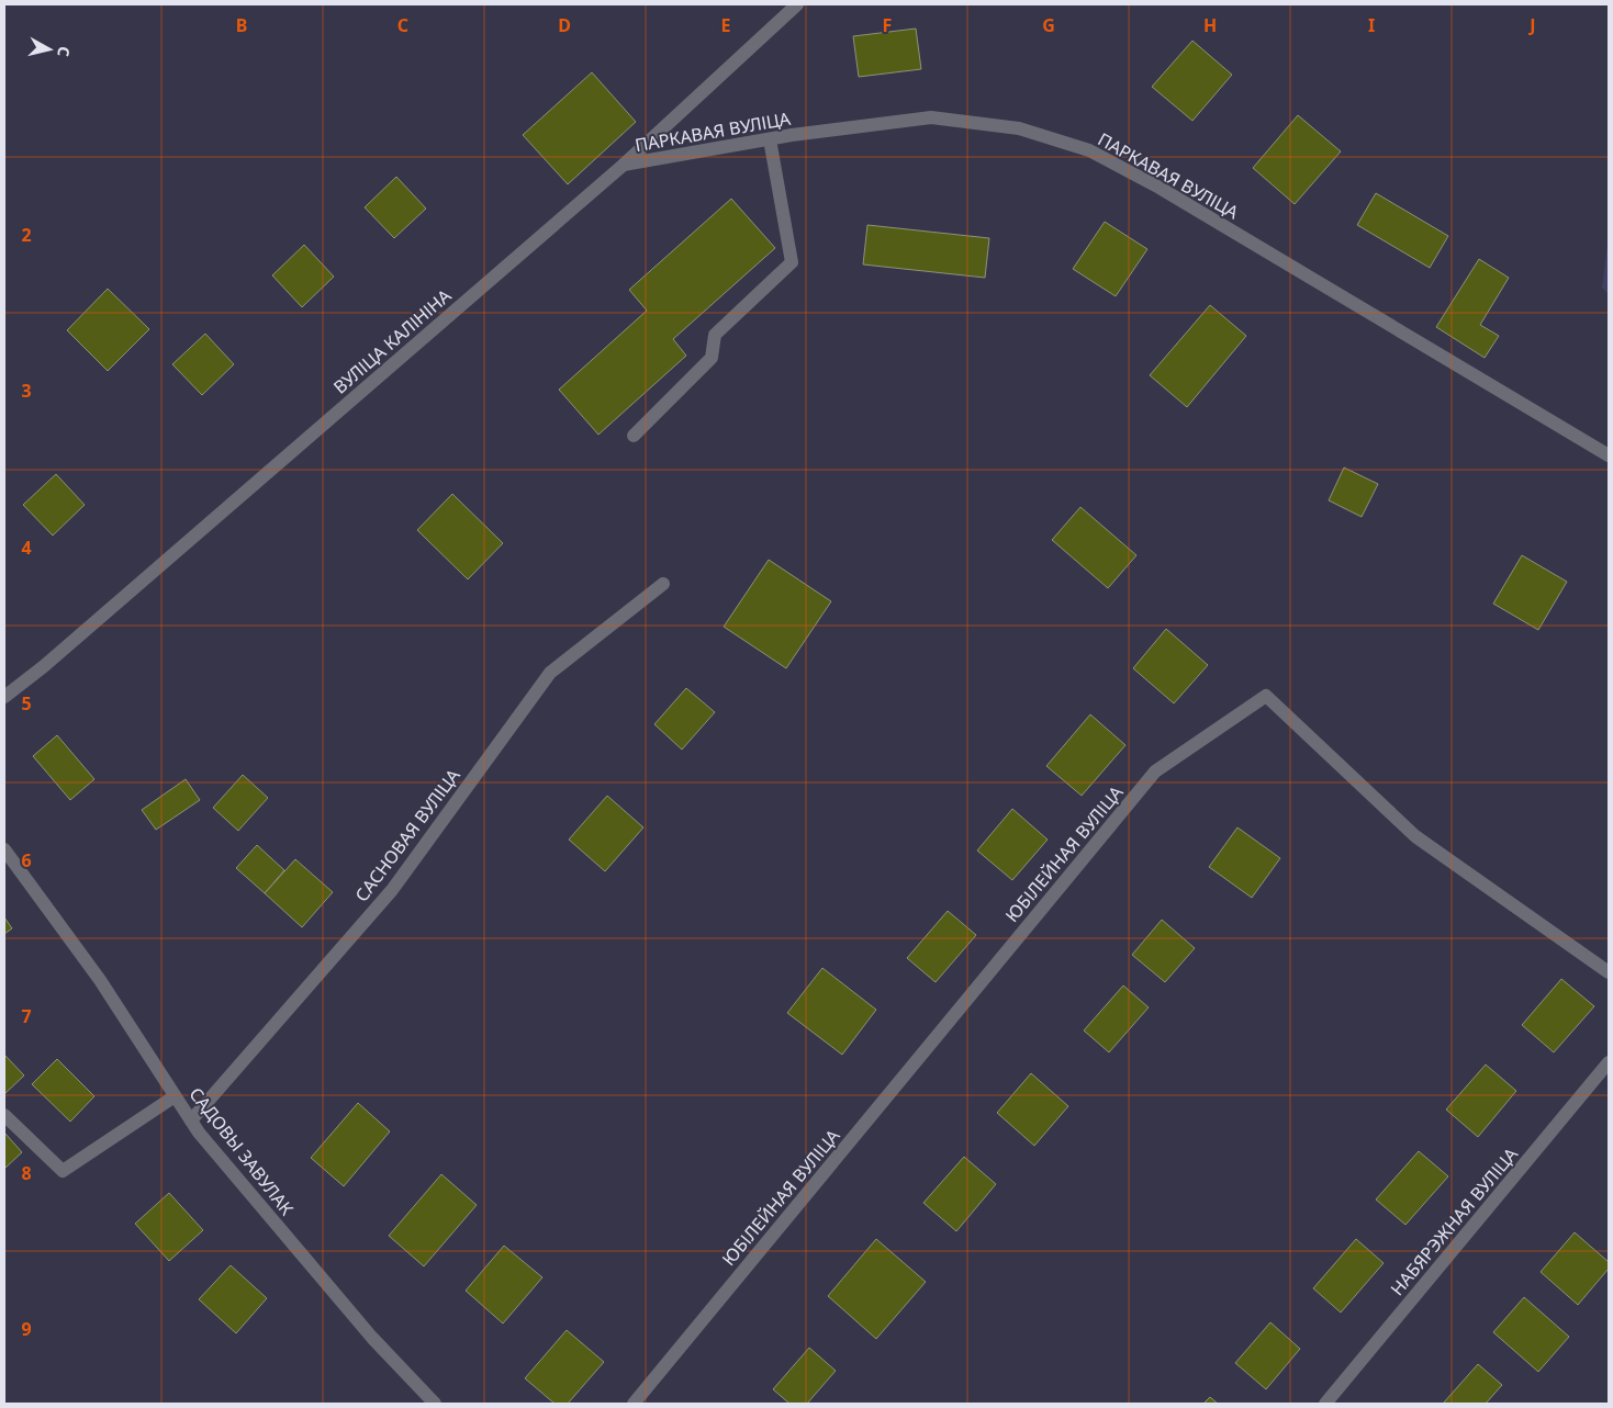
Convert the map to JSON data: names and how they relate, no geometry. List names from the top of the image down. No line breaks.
{"streets":{"street":["ПАРКАВАЯ ВУЛІЦА","ВУЛІЦА КАЛІНІНА","САСНОВАЯ ВУЛІЦА","ЮБІЛЕЙНАЯ ВУЛІЦА","САДОВЫ ЗАВУЛАК","НАБЯРЭЖНАЯ ВУЛІЦА"]},"crossings":[["ПАРКАВАЯ ВУЛІЦА","ВУЛІЦА КАЛІНІНА"],["САСНОВАЯ ВУЛІЦА","САДОВЫ ЗАВУЛАК"]],"north":"right","grid":{"columns":["B","C","D","E","F","G","H","I","J"],"rows":["2","3","4","5","6","7","8","9"]}}
